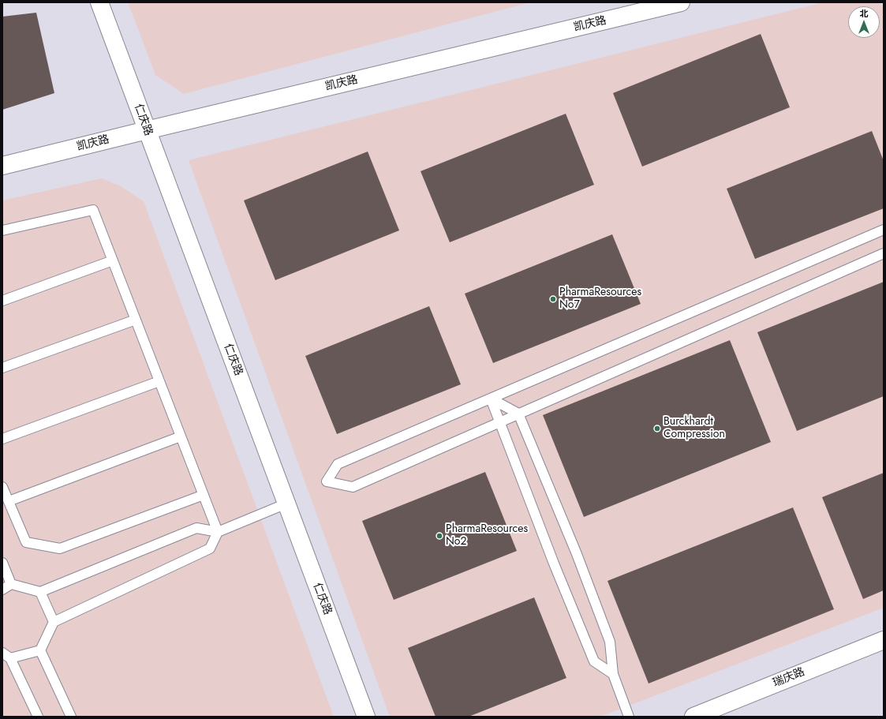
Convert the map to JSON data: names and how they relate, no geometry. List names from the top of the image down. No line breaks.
{"streets":{"street":["凯庆路","仁庆路","瑞庆路"]},"crossings":[["凯庆路","仁庆路"]],"places":["PharmaResources No7","Burckhardt Compression","PharmaResources No2"],"north":"top"}
